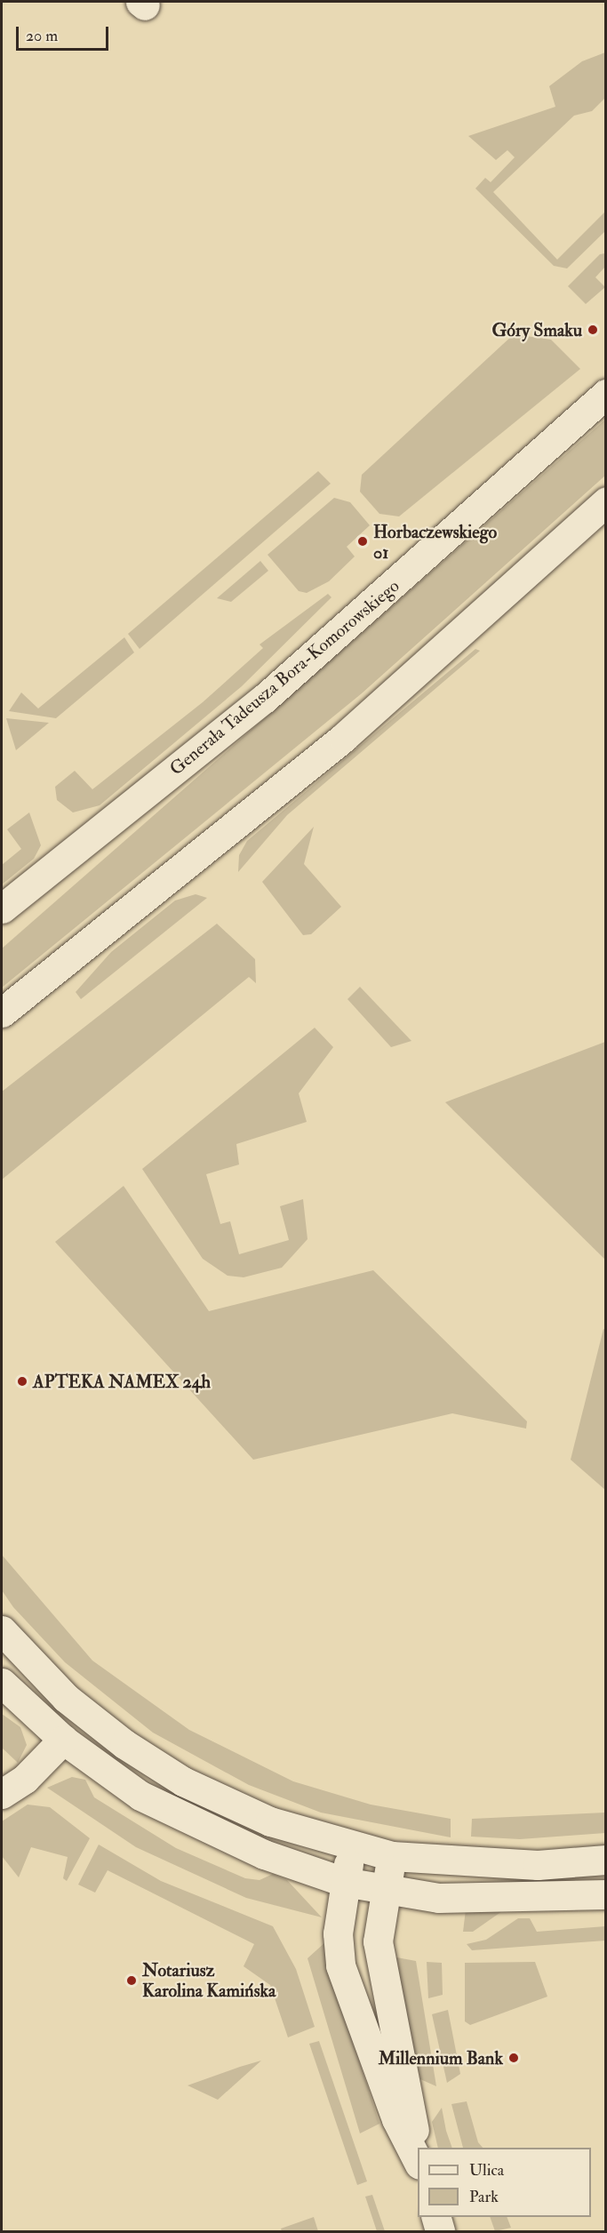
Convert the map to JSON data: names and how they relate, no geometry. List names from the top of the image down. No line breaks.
{"streets":{"street":["Generała Tadeusza Bora-Komorowskiego"]},"places":["Góry Smaku","Horbaczewskiego 01","APTEKA NAMEX 24h","Notariusz Karolina Kamińska","Millennium Bank"],"legend":["Ulica","Park"],"scale_bar":"20 m"}
